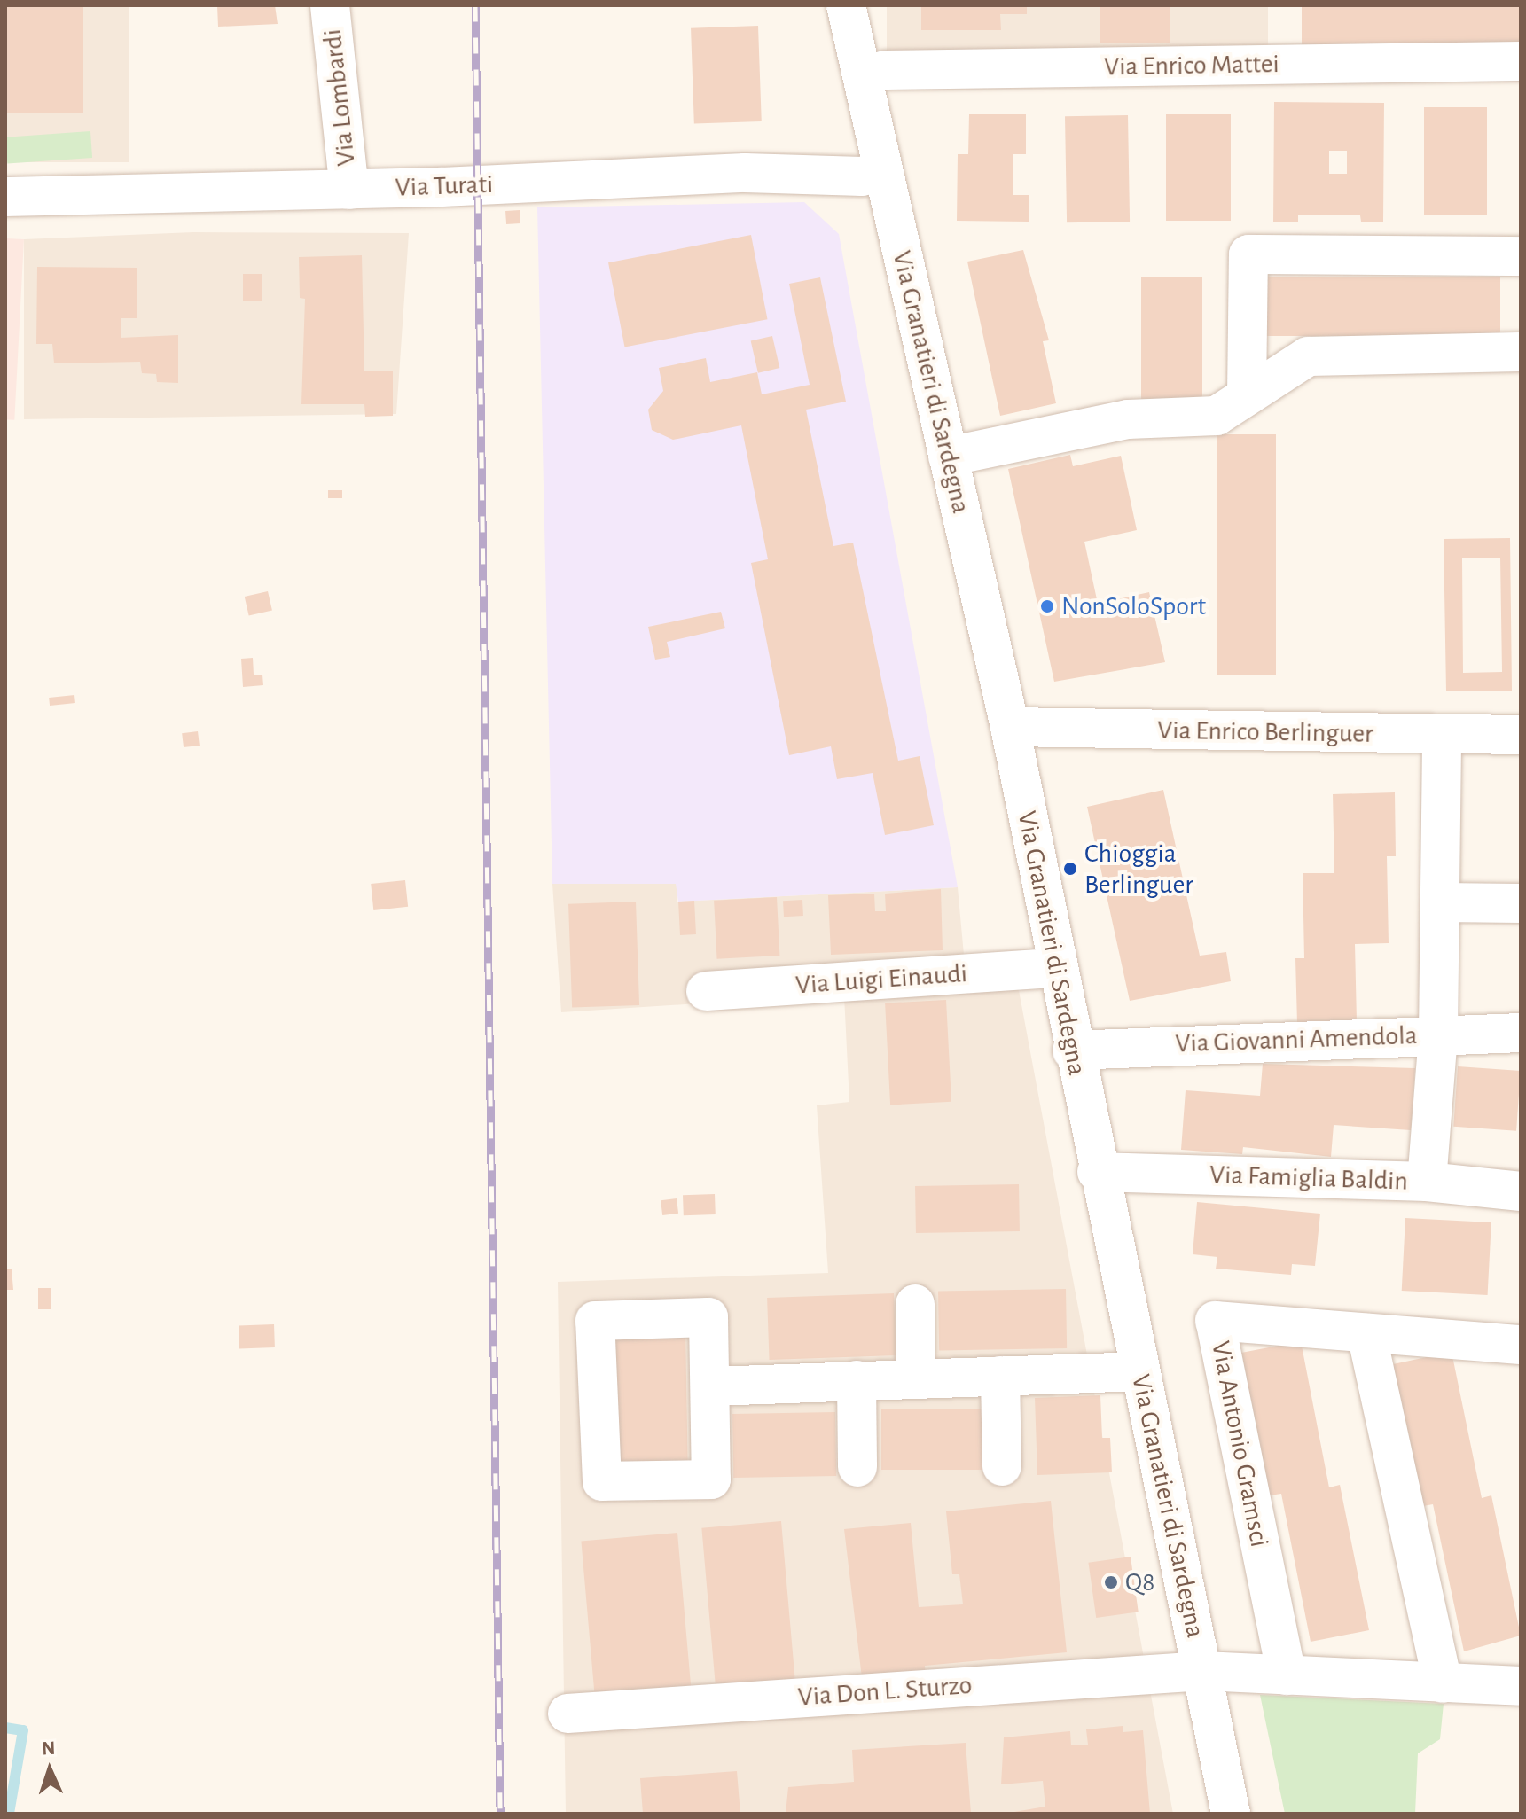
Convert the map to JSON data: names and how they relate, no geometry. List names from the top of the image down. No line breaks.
{"streets":{"street":["Via Enrico Mattei","Via Lombardi","Via Turati","Via Granatieri di Sardegna","Via Enrico Berlinguer","Via Luigi Einaudi","Via Giovanni Amendola","Via Famiglia Baldin","Via Antonio Gramsci","Via Don L. Sturzo"]},"crossings":[["Via Enrico Mattei","Via Granatieri di Sardegna"],["Via Lombardi","Via Turati"],["Via Turati","Via Granatieri di Sardegna"],["Via Granatieri di Sardegna","Via Enrico Berlinguer"],["Via Granatieri di Sardegna","Via Luigi Einaudi"],["Via Granatieri di Sardegna","Via Giovanni Amendola"],["Via Granatieri di Sardegna","Via Famiglia Baldin"],["Via Granatieri di Sardegna","Via Don L. Sturzo"]],"places":["NonSoloSport","Chioggia Berlinguer","Q8"],"north":"top"}
